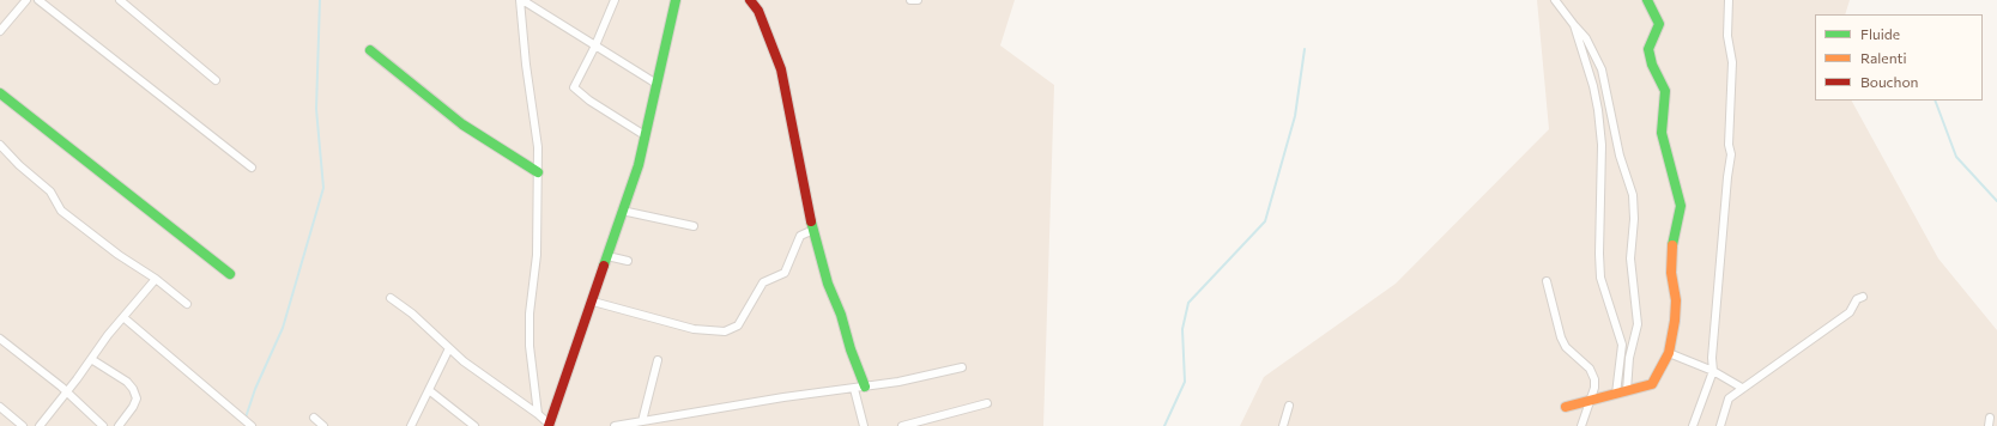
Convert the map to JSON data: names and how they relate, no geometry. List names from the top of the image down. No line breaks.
{"legend":["Fluide","Ralenti","Bouchon"]}
